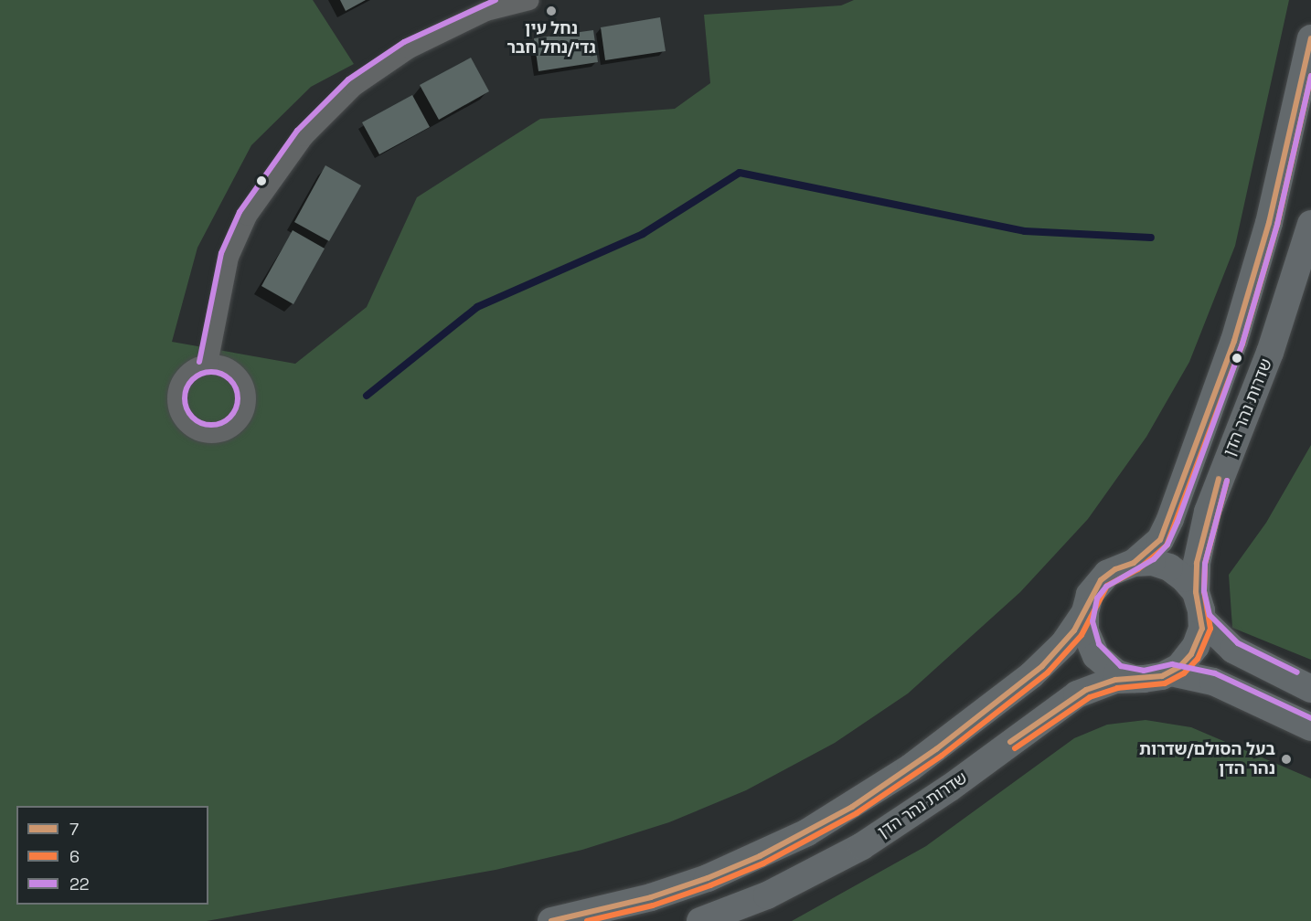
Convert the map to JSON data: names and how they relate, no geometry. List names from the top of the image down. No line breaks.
{"streets":{"main road":["שדרות נהר הדן"]},"places":["נחל עין גדי/נחל חבר","בעל הסולם/שדרות נהר הדן"],"lines":["transit line 22","transit line 7","transit line 6"],"legend":["7","6","22"]}
